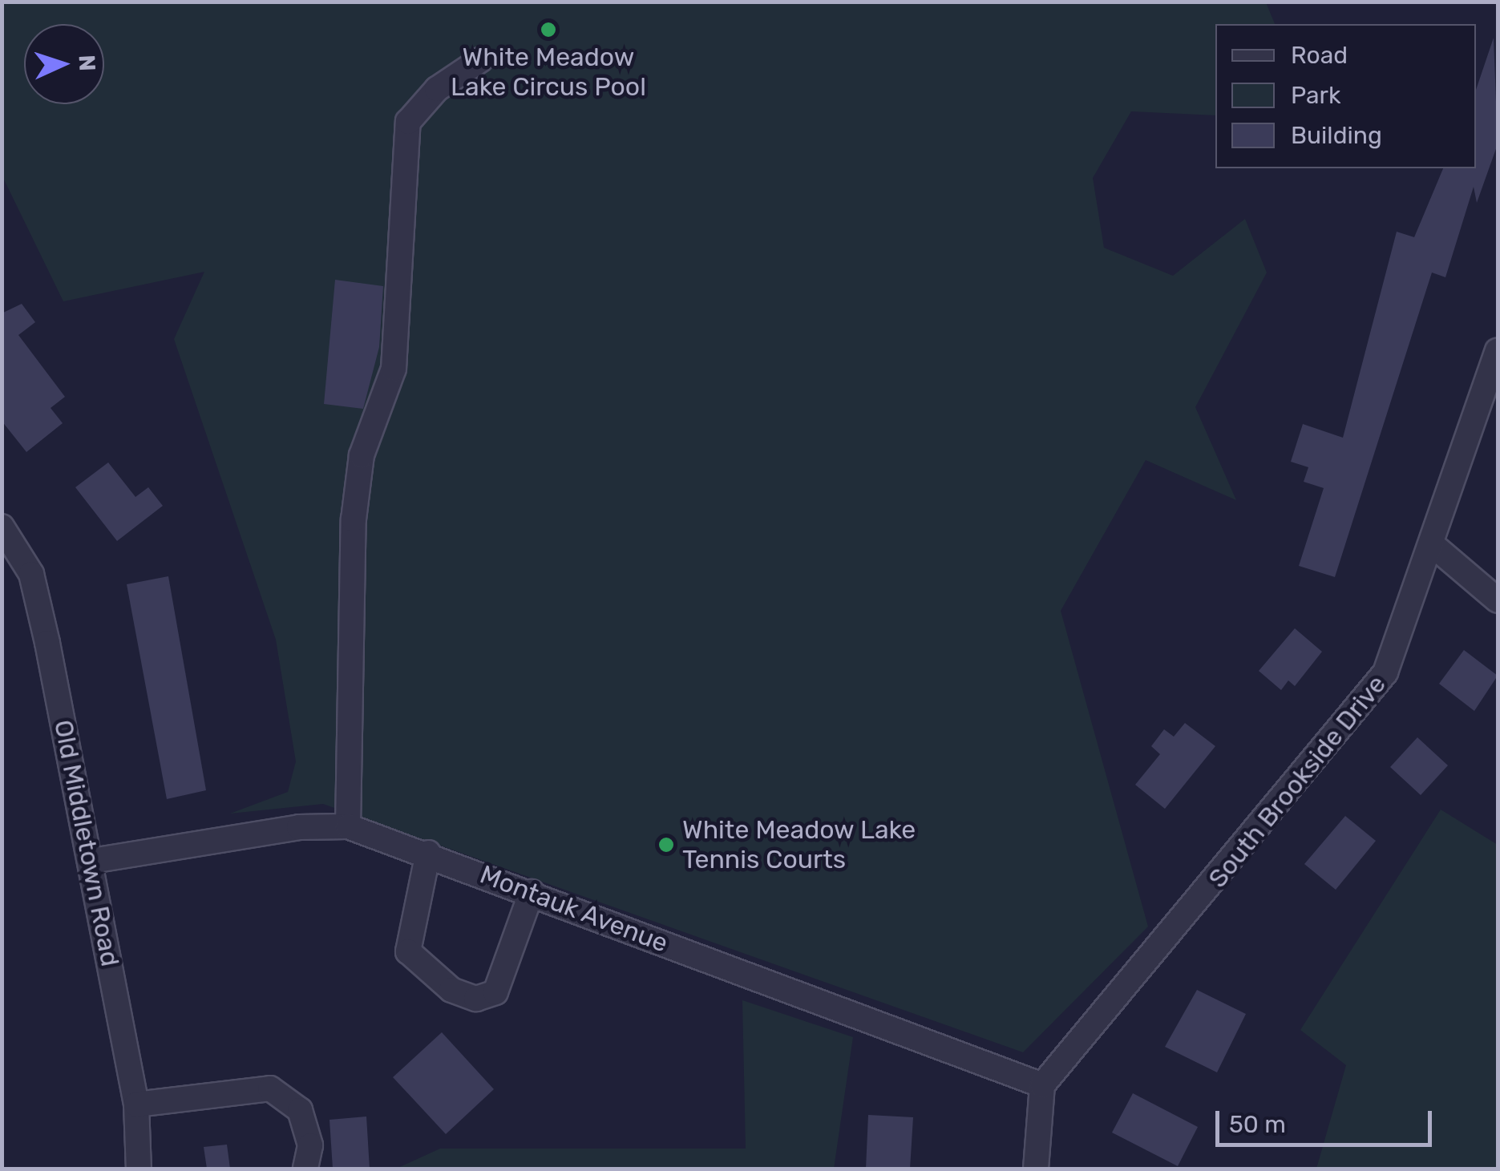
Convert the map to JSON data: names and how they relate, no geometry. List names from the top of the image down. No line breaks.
{"streets":{"street":["South Brookside Drive","Old Middletown Road","Montauk Avenue"]},"crossings":[["South Brookside Drive","Montauk Avenue"],["Old Middletown Road","Montauk Avenue"]],"places":["White Meadow Lake Circus Pool","White Meadow Lake Tennis Courts"],"legend":["Road","Park","Building"],"scale_bar":"50 m","north":"right"}
